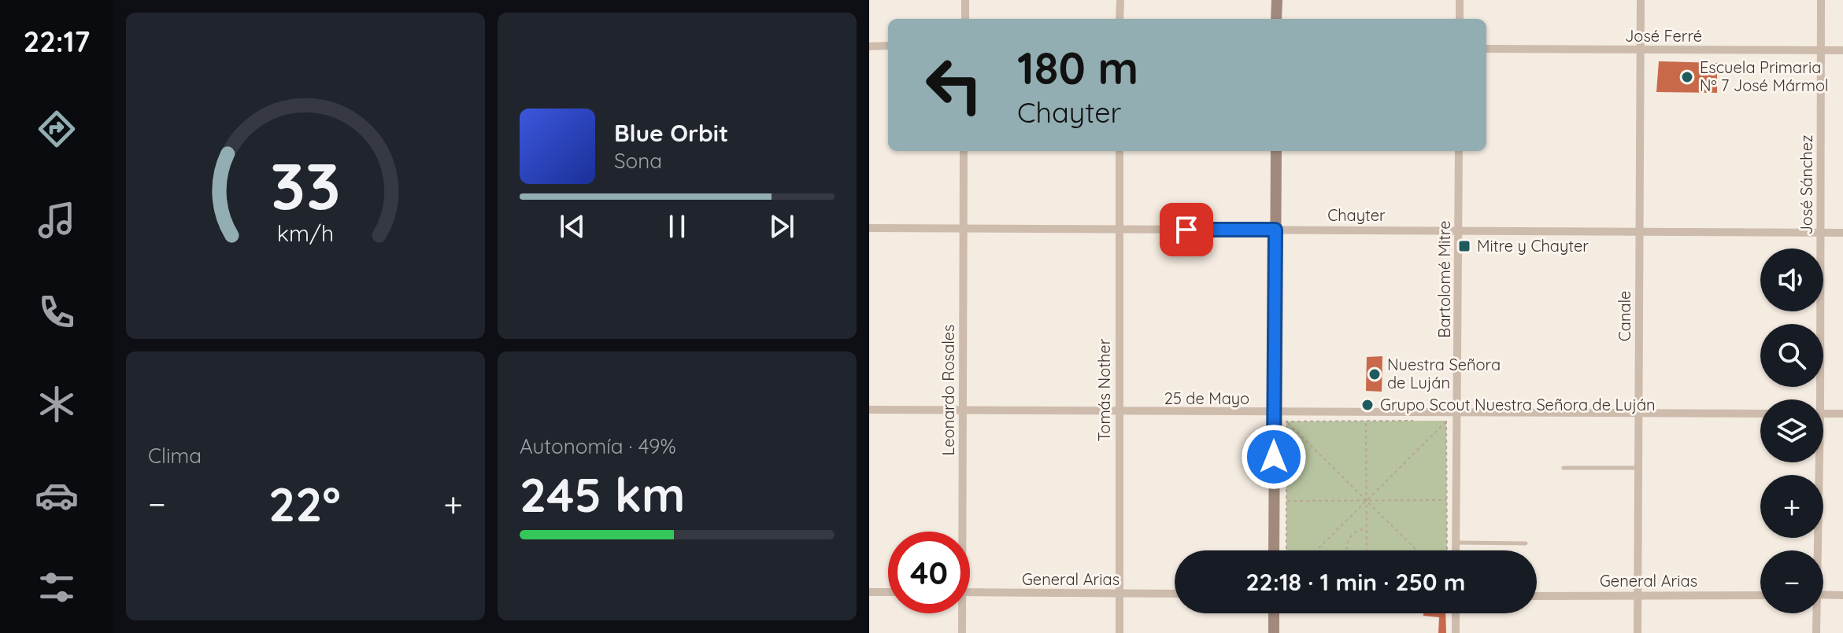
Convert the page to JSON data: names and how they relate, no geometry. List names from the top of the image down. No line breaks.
{"streets":{"street":["José Ferré","José Sánchez","Chayter","Bartolomé Mitre","Canale","Leonardo Rosales","Tomás Nother","25 de Mayo","General Arias"]},"crossings":[["José Ferré","José Sánchez"],["José Ferré","Canale"],["José Sánchez","Chayter"],["Chayter","Bartolomé Mitre"],["Chayter","Canale"],["Chayter","Leonardo Rosales"],["Chayter","Tomás Nother"],["Bartolomé Mitre","25 de Mayo"],["Canale","25 de Mayo"],["Canale","General Arias"],["Leonardo Rosales","25 de Mayo"],["Tomás Nother","25 de Mayo"],["Tomás Nother","General Arias"]],"places":{"other":["Escuela Primaria Nº 7 José Mármol","Nuestra Señora de Luján","Grupo Scout Nuestra Señora de Luján"],"transit":["Mitre y Chayter"]},"page":{"tabs":"22:17","turn":["180 m","Chayter"],"song":["Blue Orbit","Sona"],"map_buttons":["+","−"],"tile":["Clima",["Autonomía · 49%","245 km"]],"heat":["−","22°","+"],"limit":"40","trip":"22:18 · 1 min · 250 m","gauge":["33","km/h"]}}
